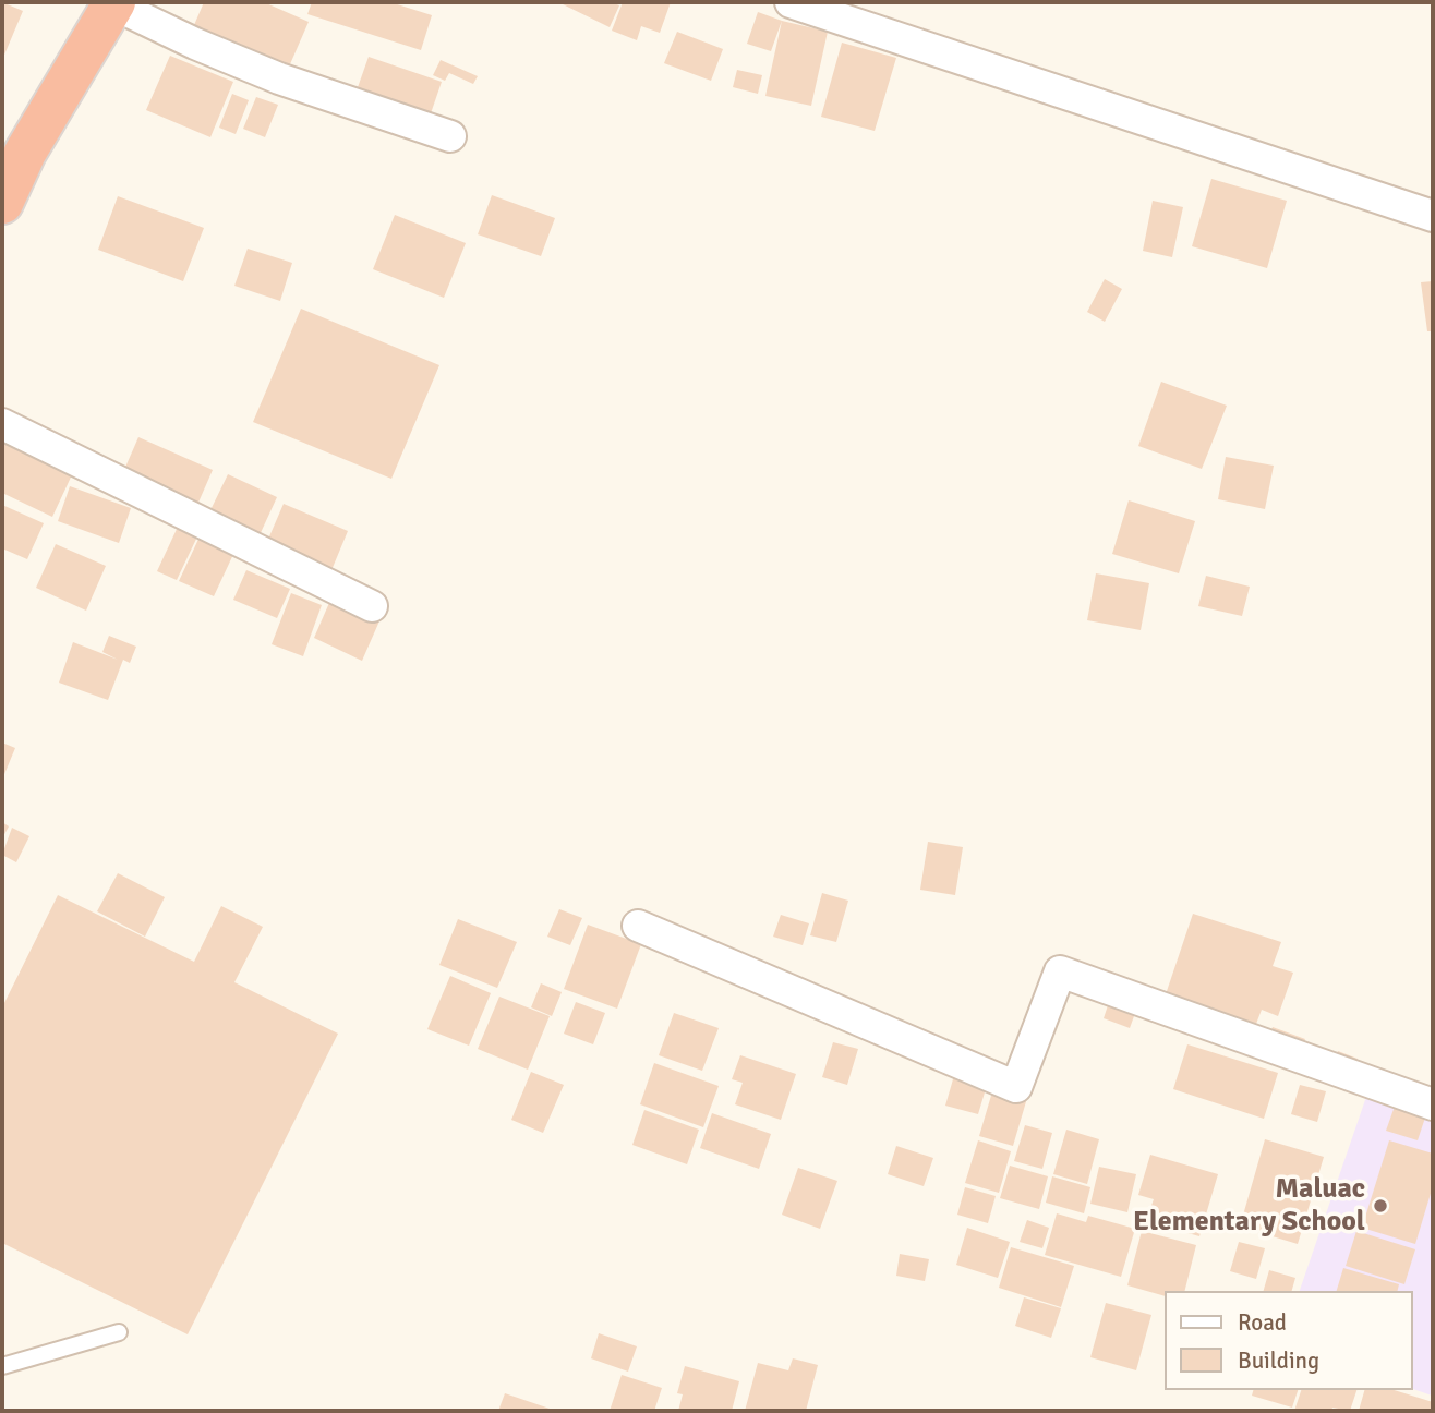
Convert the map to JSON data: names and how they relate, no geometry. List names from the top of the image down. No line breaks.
{"places":["Maluac Elementary School"],"legend":["Road","Building"]}
